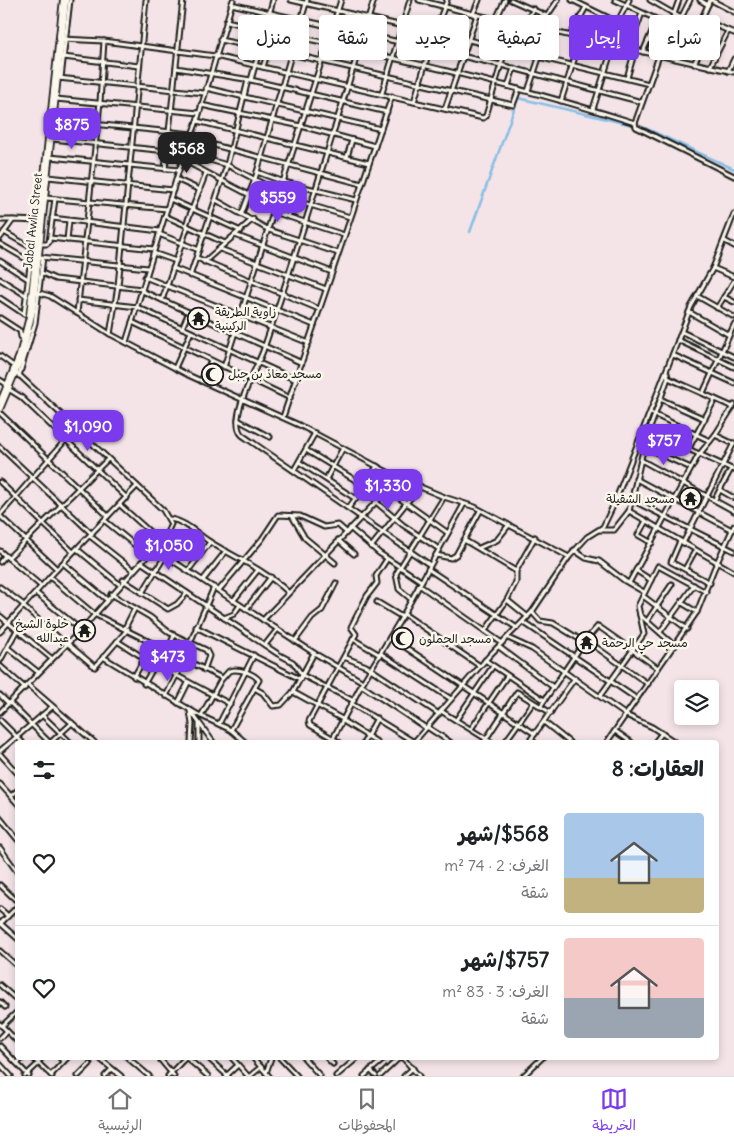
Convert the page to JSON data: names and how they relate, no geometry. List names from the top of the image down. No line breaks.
{"streets":{"main road":["Jabal Awlia Street"]},"places":{"temple":["زاوية الطريقة الركينية","مسجد الشقيلة","خلوة الشيخ عبدالله","مسجد حي الرحمة"],"mosque":["مسجد معاذ بن جبل","مسجد الجملون"]},"page":{"chip":["شراء","إيجار","تصفية","جديد","شقة","منزل"],"price":["$875","$568","$559","$1,090","$757","$1,330","$1,050","$473"],"heading":"العقارات: 8","list":[{"name":"$568/شهر","note":"الغرف: 2 · 74 m² · شقة"},{"name":"$757/شهر","note":"الغرف: 3 · 83 m² · شقة"}],"tabs":["الخريطة","المحفوظات","الرئيسية"]}}
